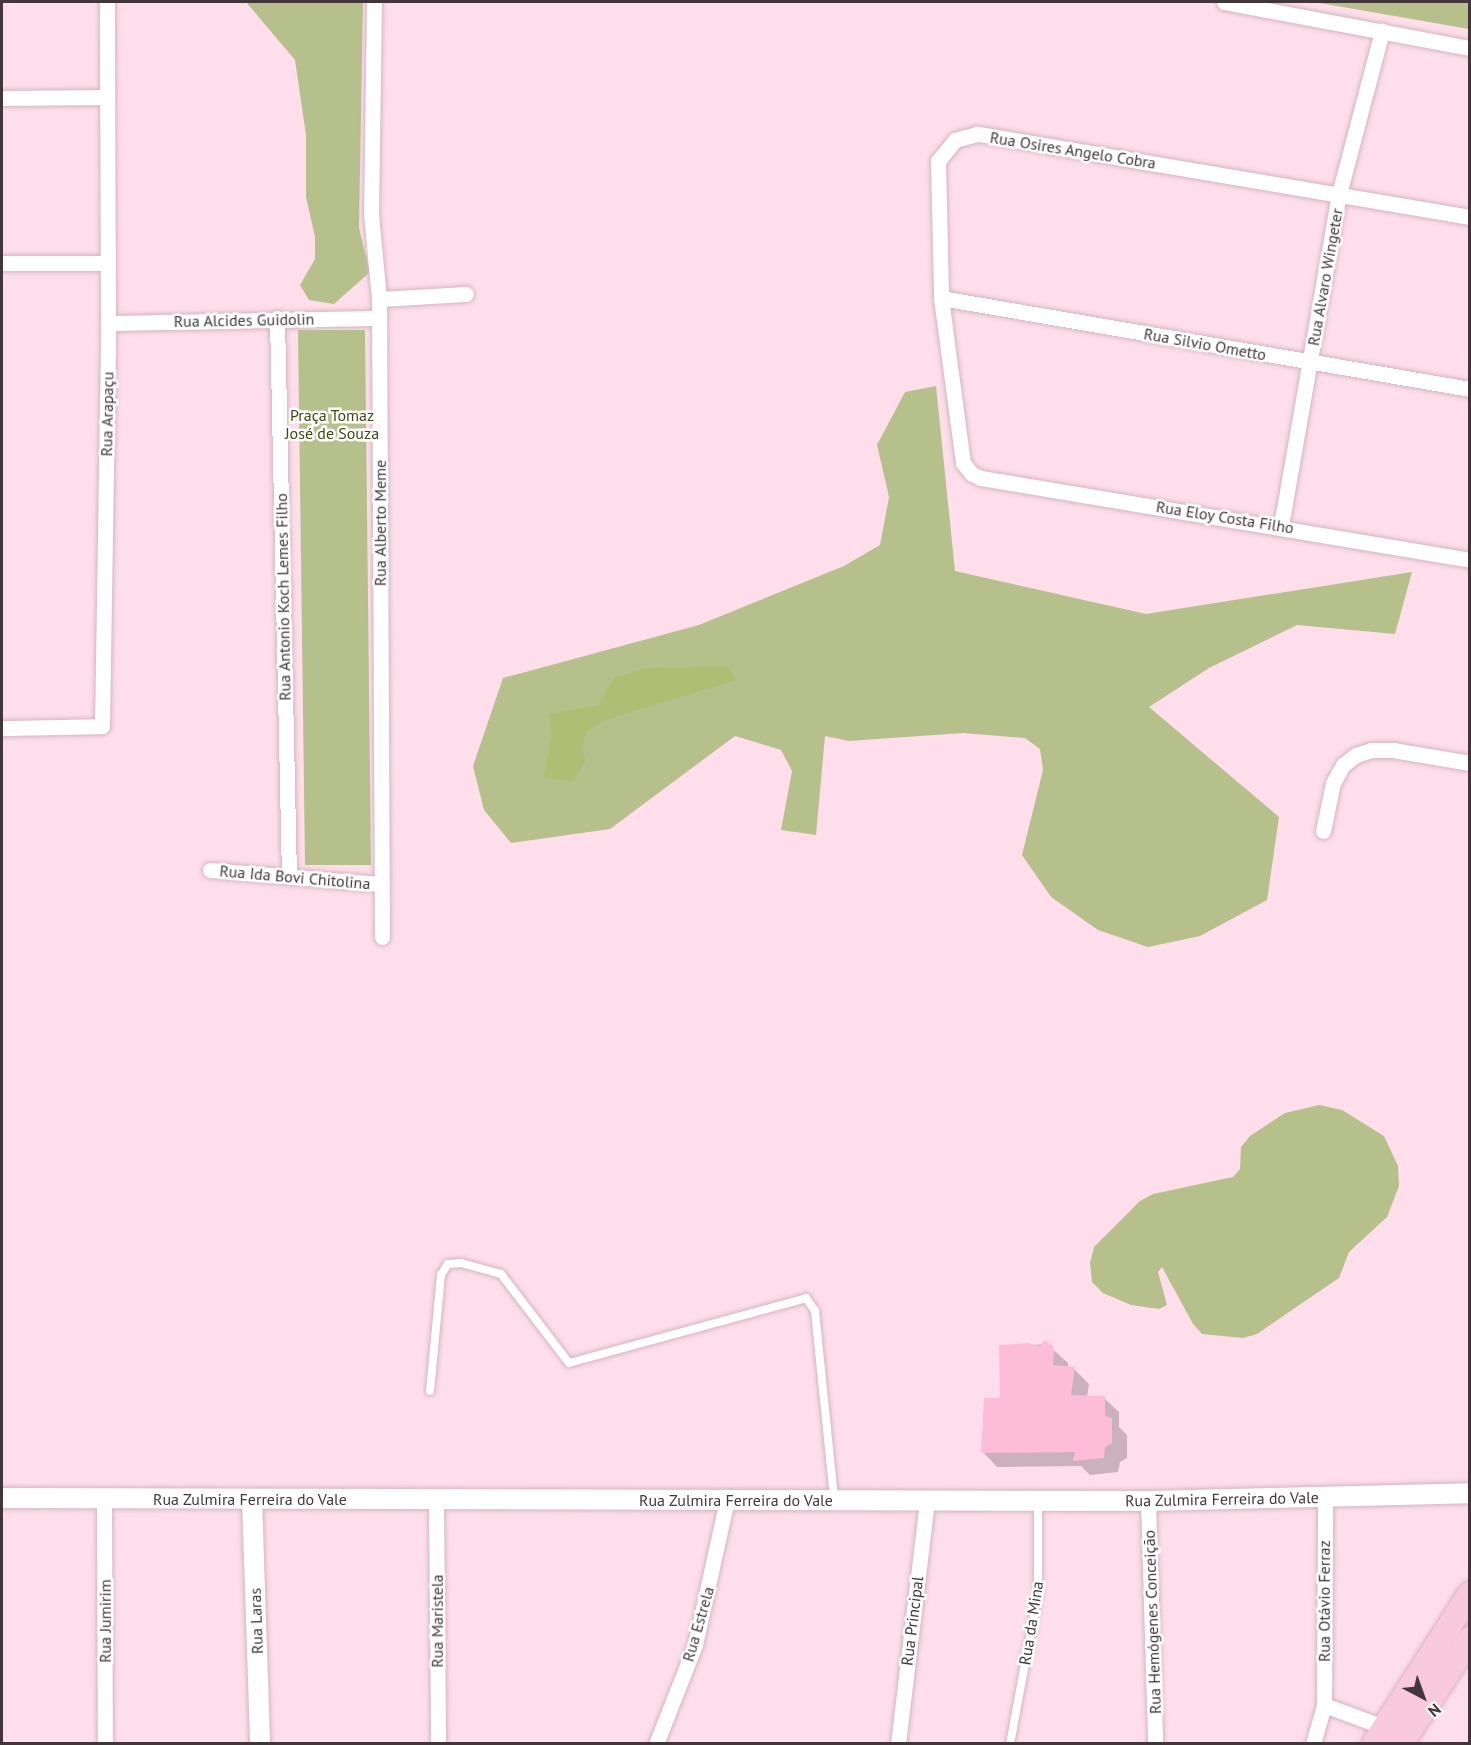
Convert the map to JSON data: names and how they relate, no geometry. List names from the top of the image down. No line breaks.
{"streets":{"street":["Rua Osires Angelo Cobra","Rua Alvaro Wingeter","Rua Alcides Guidolin","Rua Silvio Ometto","Rua Arapaçu","Rua Eloy Costa Filho","Rua Alberto Meme","Rua Antonio Koch Lemes Filho","Rua Ida Bovi Chitolina","Rua Zulmira Ferreira do Vale","Rua Otávio Ferraz","Rua Jumirim","Rua Laras","Rua Maristela","Rua Principal","Rua Hemógenes Conceição","Rua Estrela"],"lane":["Rua da Mina"]},"crossings":[["Rua Osires Angelo Cobra","Rua Alvaro Wingeter"],["Rua Osires Angelo Cobra","Rua Silvio Ometto"],["Rua Osires Angelo Cobra","Rua Eloy Costa Filho"],["Rua Alvaro Wingeter","Rua Silvio Ometto"],["Rua Alvaro Wingeter","Rua Eloy Costa Filho"],["Rua Alcides Guidolin","Rua Arapaçu"],["Rua Alcides Guidolin","Rua Alberto Meme"],["Rua Alcides Guidolin","Rua Antonio Koch Lemes Filho"],["Rua Alberto Meme","Rua Ida Bovi Chitolina"],["Rua Antonio Koch Lemes Filho","Rua Ida Bovi Chitolina"],["Rua Zulmira Ferreira do Vale","Rua Otávio Ferraz"],["Rua Zulmira Ferreira do Vale","Rua Jumirim"],["Rua Zulmira Ferreira do Vale","Rua Laras"],["Rua Zulmira Ferreira do Vale","Rua Maristela"],["Rua Zulmira Ferreira do Vale","Rua Principal"],["Rua Zulmira Ferreira do Vale","Rua Hemógenes Conceição"],["Rua Zulmira Ferreira do Vale","Rua da Mina"],["Rua Zulmira Ferreira do Vale","Rua Estrela"]],"parks":["Praça Tomaz José de Souza"],"north":"bottom right"}
